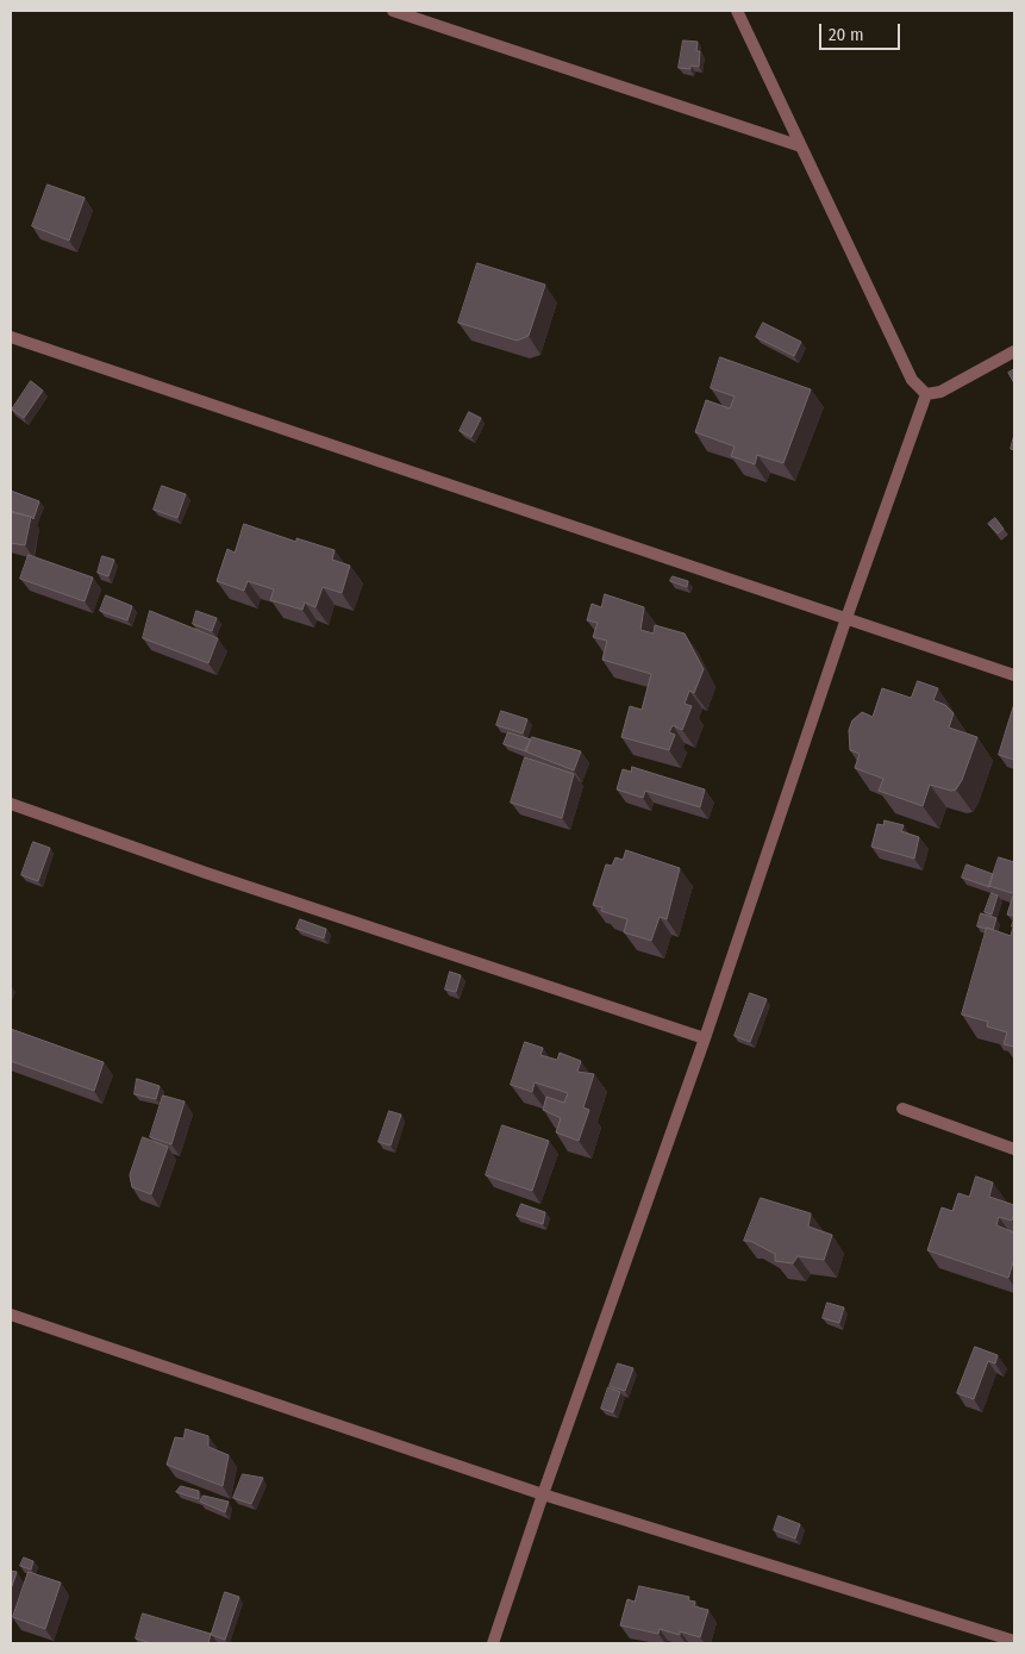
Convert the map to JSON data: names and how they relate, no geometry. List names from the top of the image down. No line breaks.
{"scale_bar":"20 m"}
